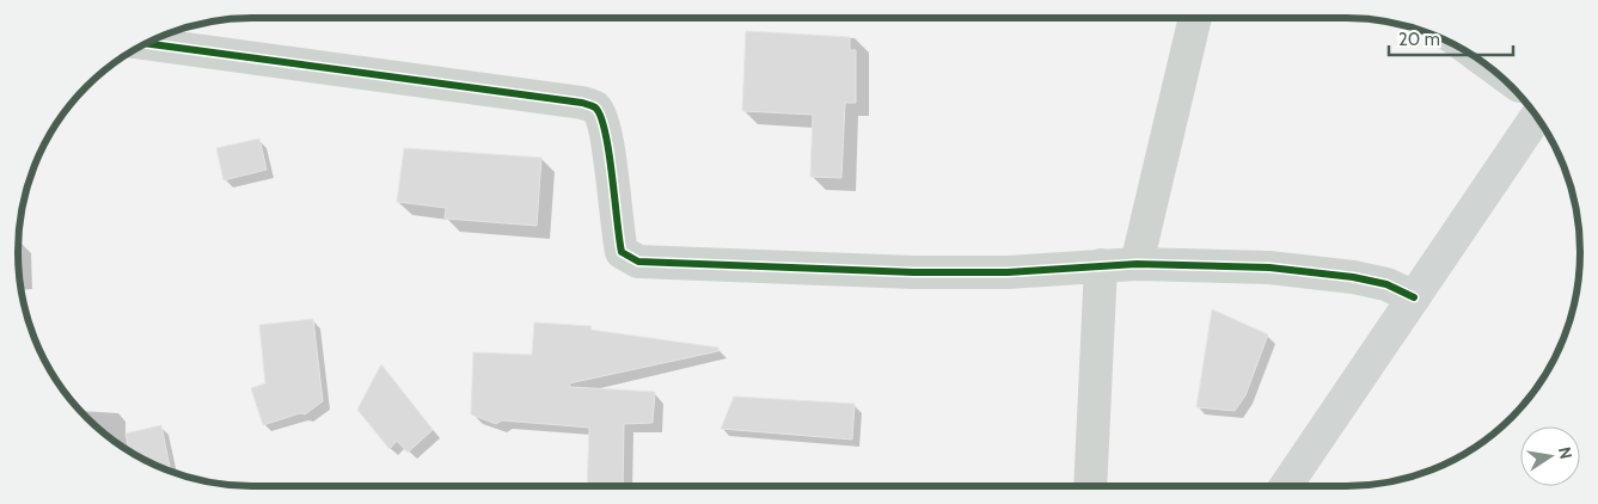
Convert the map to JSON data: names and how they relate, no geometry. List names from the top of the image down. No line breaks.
{"scale_bar":"20 m","north":"right"}
